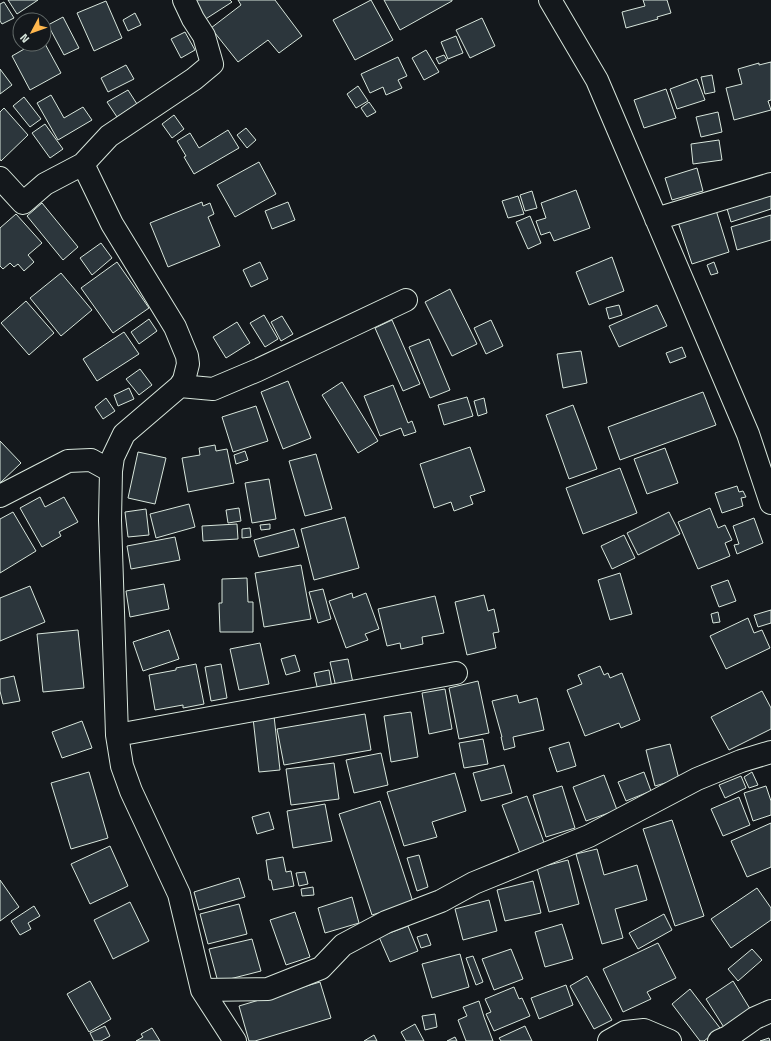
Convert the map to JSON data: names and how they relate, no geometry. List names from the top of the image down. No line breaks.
{"north":"bottom left"}
